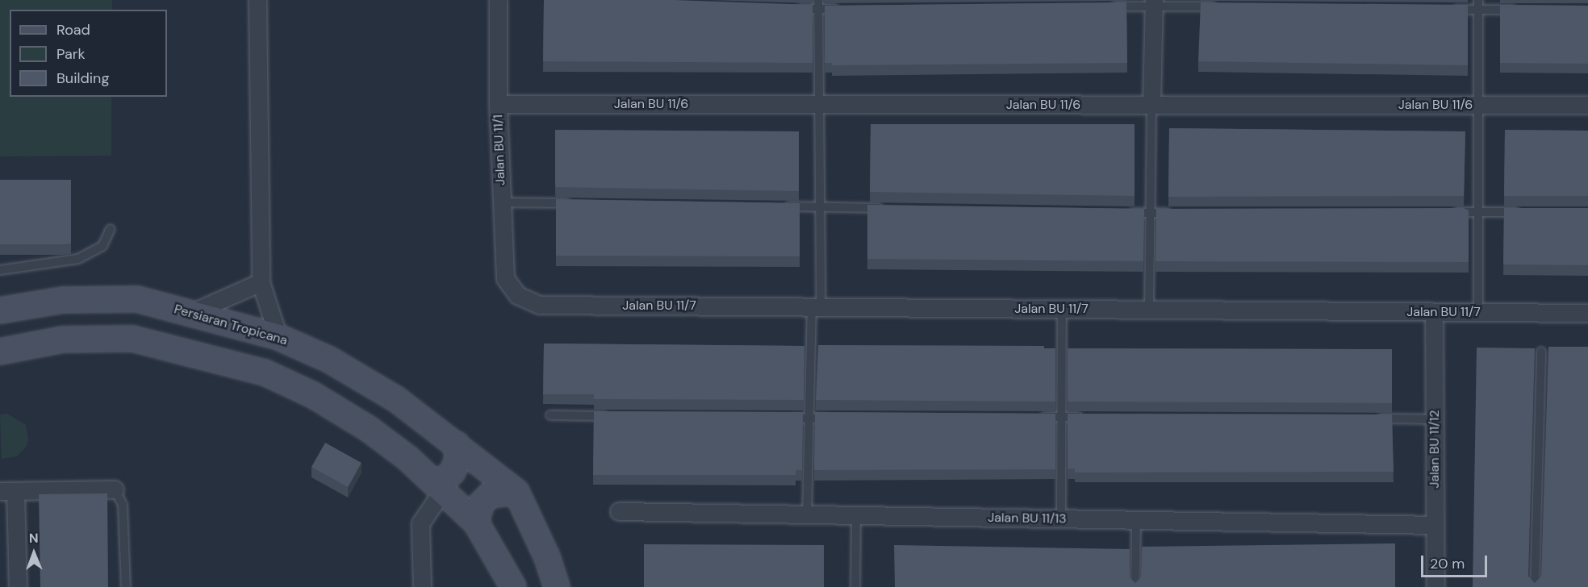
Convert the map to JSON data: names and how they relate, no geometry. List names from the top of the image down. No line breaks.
{"streets":{"main road":["Persiaran Tropicana"],"street":["Jalan BU 11/6","Jalan BU 11/1","Jalan BU 11/7","Jalan BU 11/12","Jalan BU 11/13"]},"crossings":[["Jalan BU 11/6","Jalan BU 11/1"],["Jalan BU 11/1","Jalan BU 11/7"],["Jalan BU 11/7","Jalan BU 11/12"],["Jalan BU 11/12","Jalan BU 11/13"]],"legend":["Road","Park","Building"],"scale_bar":"20 m","north":"top"}
